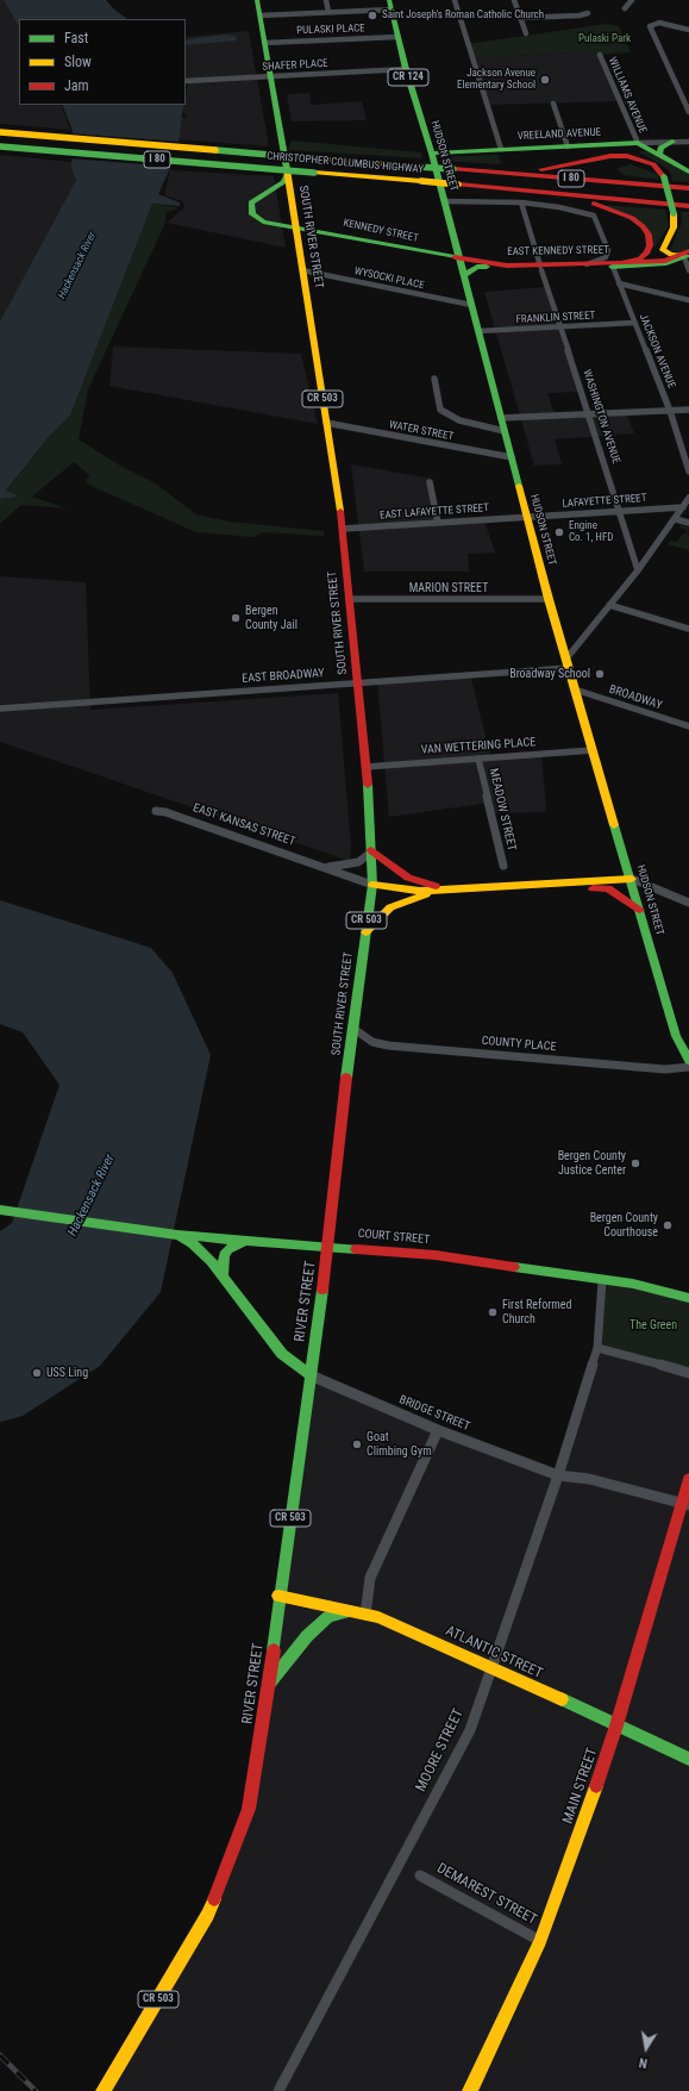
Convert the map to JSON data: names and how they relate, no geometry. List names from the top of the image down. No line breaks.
{"streets":{"main road":["CR 124","VREELAND AVENUE","HUDSON STREET","I 80","CHRISTOPHER COLUMBUS HIGHWAY","KENNEDY STREET","SOUTH RIVER STREET","EAST KENNEDY STREET","CR 503","EAST KANSAS STREET","COURT STREET","RIVER STREET","BRIDGE STREET","ATLANTIC STREET","MAIN STREET"],"street":["PULASKI PLACE","SHAFER PLACE","WILLIAMS AVENUE","WYSOCKI PLACE","FRANKLIN STREET","JACKSON AVENUE","WASHINGTON AVENUE","WATER STREET","LAFAYETTE STREET","EAST LAFAYETTE STREET","MARION STREET","EAST BROADWAY","BROADWAY","VAN WETTERING PLACE","MEADOW STREET","COUNTY PLACE","MOORE STREET","DEMAREST STREET"]},"crossings":[["PULASKI PLACE","HUDSON STREET"],["PULASKI PLACE","SOUTH RIVER STREET"],["SHAFER PLACE","HUDSON STREET"],["SHAFER PLACE","SOUTH RIVER STREET"],["WILLIAMS AVENUE","VREELAND AVENUE"],["VREELAND AVENUE","HUDSON STREET"],["HUDSON STREET","KENNEDY STREET"],["HUDSON STREET","EAST KENNEDY STREET"],["HUDSON STREET","WYSOCKI PLACE"],["HUDSON STREET","FRANKLIN STREET"],["HUDSON STREET","WATER STREET"],["HUDSON STREET","LAFAYETTE STREET"],["HUDSON STREET","EAST LAFAYETTE STREET"],["HUDSON STREET","MARION STREET"],["HUDSON STREET","EAST BROADWAY"],["HUDSON STREET","BROADWAY"],["HUDSON STREET","VAN WETTERING PLACE"],["HUDSON STREET","EAST KANSAS STREET"],["KENNEDY STREET","SOUTH RIVER STREET"],["KENNEDY STREET","EAST KENNEDY STREET"],["SOUTH RIVER STREET","WYSOCKI PLACE"],["SOUTH RIVER STREET","WATER STREET"],["SOUTH RIVER STREET","EAST LAFAYETTE STREET"],["SOUTH RIVER STREET","MARION STREET"],["SOUTH RIVER STREET","EAST BROADWAY"],["SOUTH RIVER STREET","VAN WETTERING PLACE"],["SOUTH RIVER STREET","EAST KANSAS STREET"],["SOUTH RIVER STREET","COUNTY PLACE"],["SOUTH RIVER STREET","COURT STREET"],["SOUTH RIVER STREET","RIVER STREET"],["EAST KENNEDY STREET","JACKSON AVENUE"],["EAST KENNEDY STREET","WASHINGTON AVENUE"],["FRANKLIN STREET","JACKSON AVENUE"],["FRANKLIN STREET","WASHINGTON AVENUE"],["WASHINGTON AVENUE","LAFAYETTE STREET"],["LAFAYETTE STREET","EAST LAFAYETTE STREET"],["VAN WETTERING PLACE","MEADOW STREET"],["COURT STREET","RIVER STREET"],["COURT STREET","BRIDGE STREET"],["COURT STREET","MOORE STREET"],["RIVER STREET","BRIDGE STREET"],["RIVER STREET","ATLANTIC STREET"],["BRIDGE STREET","MOORE STREET"],["BRIDGE STREET","MAIN STREET"],["ATLANTIC STREET","MOORE STREET"],["ATLANTIC STREET","MAIN STREET"],["MAIN STREET","DEMAREST STREET"]],"water":["Hackensack River"],"parks":["Pulaski Park","The Green"],"places":["Saint Joseph's Roman Catholic Church","Jackson Avenue Elementary School","Engine Co. 1, HFD","Bergen County Jail","Broadway School","Bergen County Justice Center","Bergen County Courthouse","First Reformed Church","USS Ling","Goat Climbing Gym"],"legend":["Fast","Slow","Jam"],"north":"bottom"}
